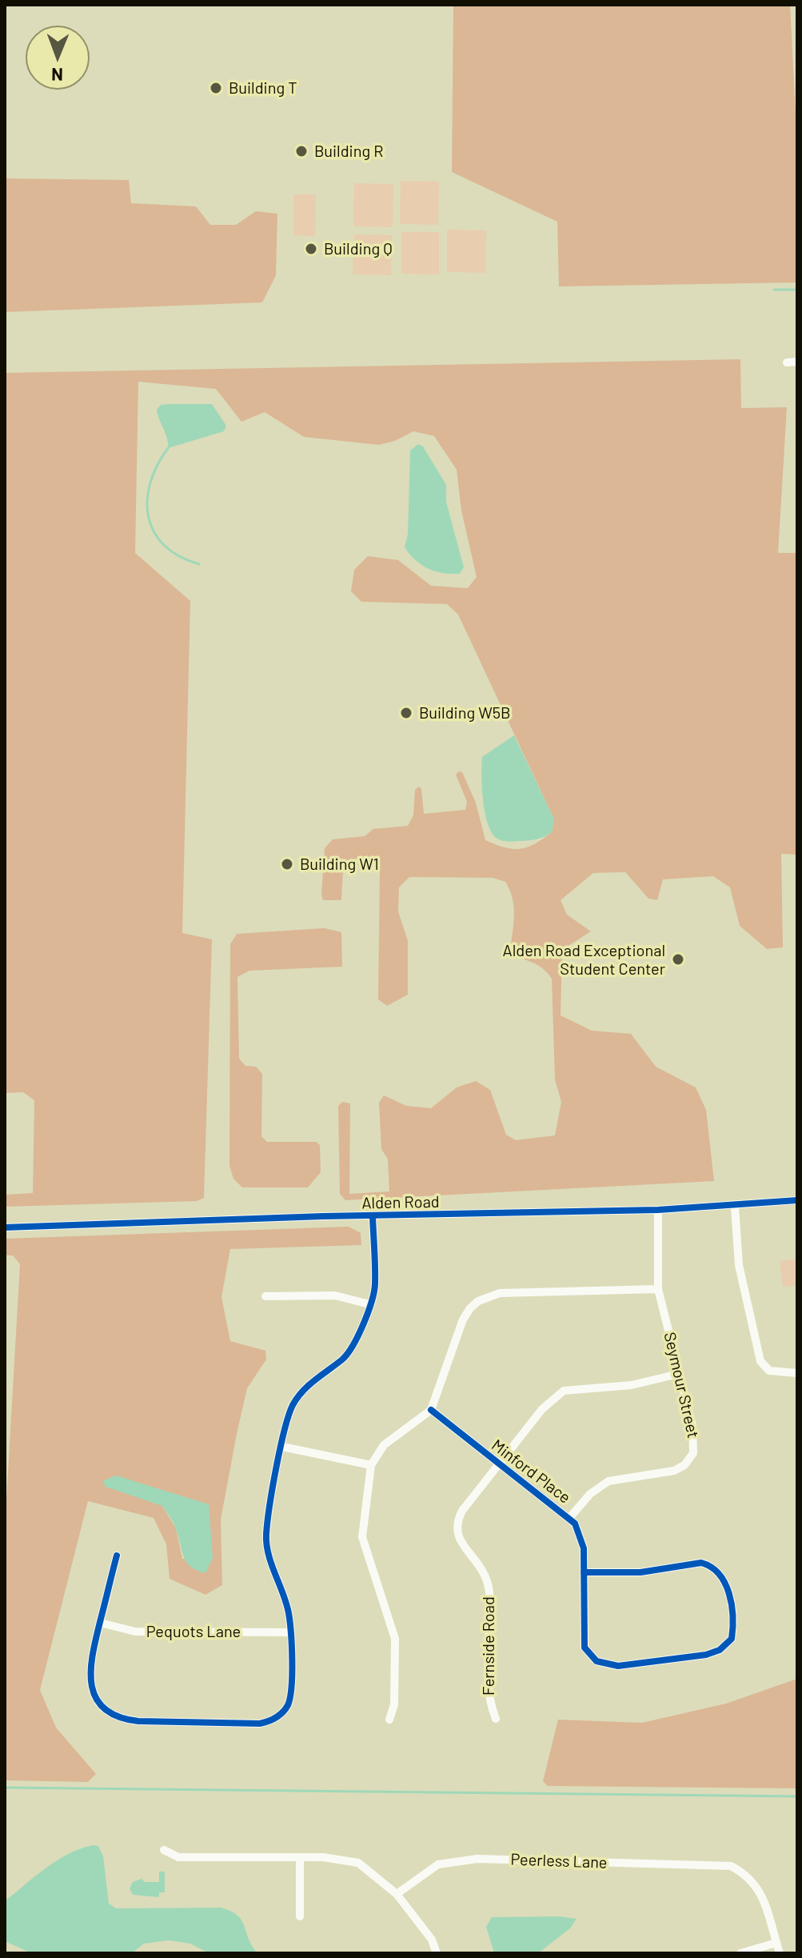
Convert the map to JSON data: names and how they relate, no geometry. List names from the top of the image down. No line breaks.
{"streets":{"street":["Alden Road","Seymour Street","Minford Place","Pequots Lane","Fernside Road","Peerless Lane"]},"crossings":[["Alden Road","Seymour Street"],["Seymour Street","Minford Place"],["Seymour Street","Fernside Road"],["Minford Place","Fernside Road"]],"places":["Building T","Building R","Building Q","Building W5B","Building W1","Alden Road Exceptional Student Center"],"north":"bottom"}
